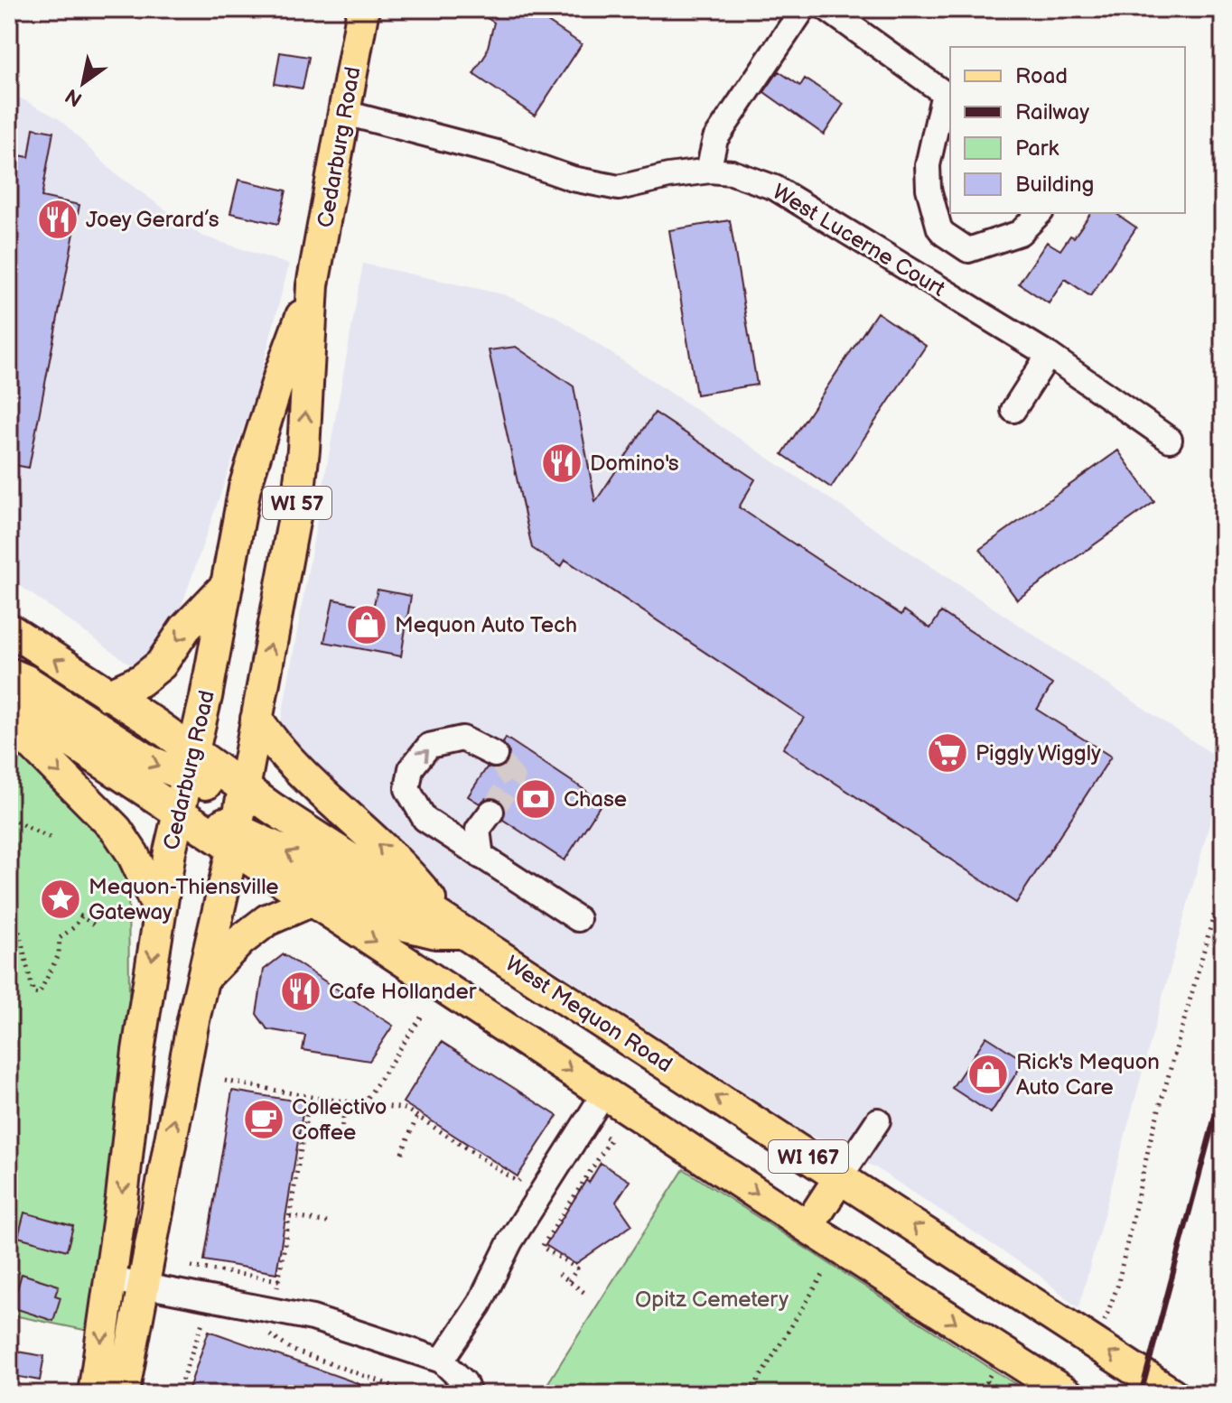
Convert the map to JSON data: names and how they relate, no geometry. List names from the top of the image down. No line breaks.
{"streets":{"main road":["Cedarburg Road","WI 57","West Mequon Road","WI 167"],"street":["West Lucerne Court"]},"crossings":[["Cedarburg Road","West Lucerne Court"],["Cedarburg Road","West Mequon Road"],["Cedarburg Road","WI 167"]],"parks":["Opitz Cemetery"],"places":{"restaurant":["Joey Gerard’s","Domino's","Cafe Hollander"],"shop":["Mequon Auto Tech","Rick's Mequon Auto Care"],"supermarket":["Piggly Wiggly"],"bank":["Chase"],"place":["Mequon-Thiensville Gateway"],"cafe":["Collectivo Coffee"]},"legend":["Road","Railway","Park","Building"],"north":"bottom left"}
